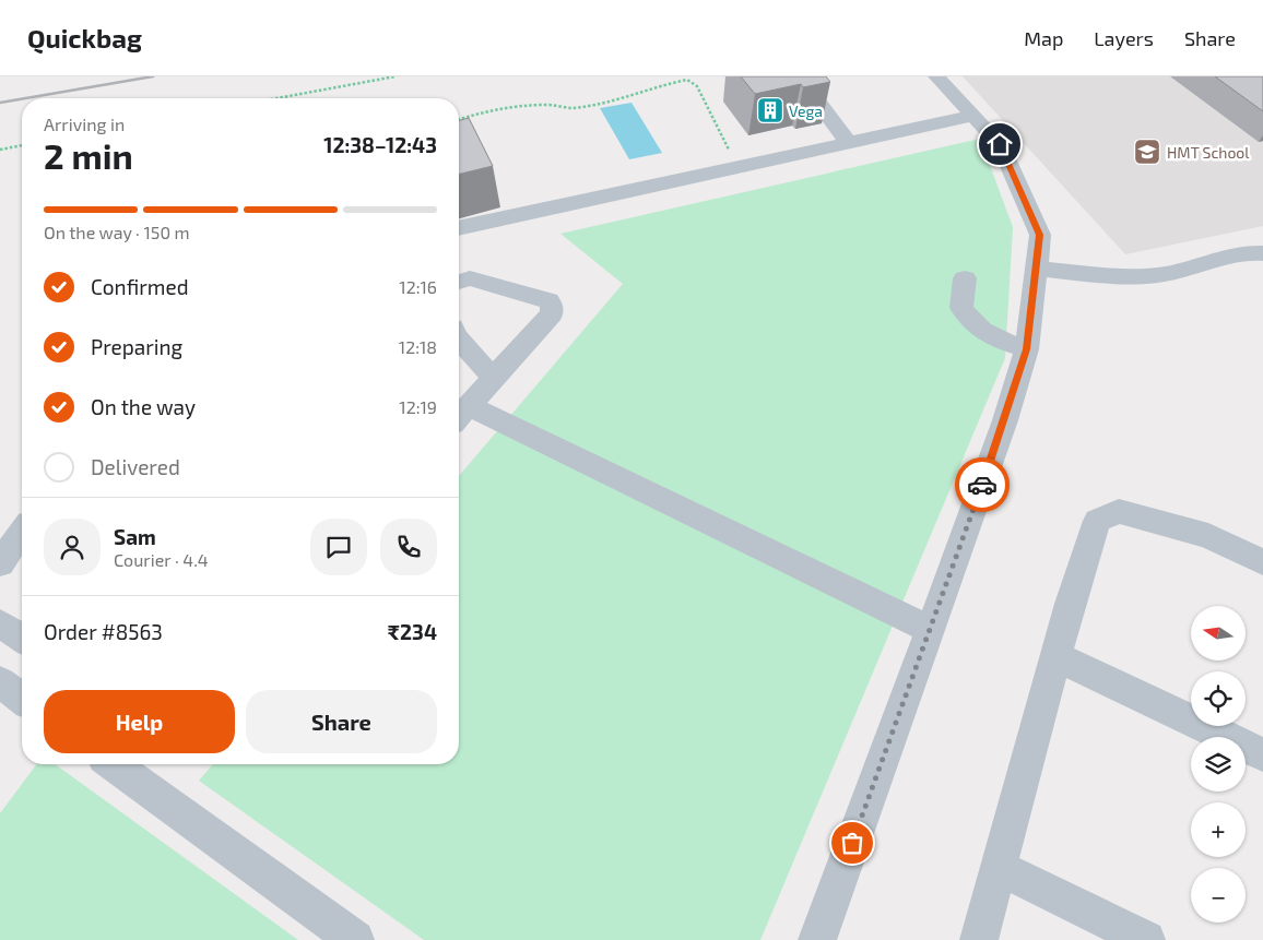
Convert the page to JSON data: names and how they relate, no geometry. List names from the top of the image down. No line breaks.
{"places":{"building":["Vega"],"school or university":["HMT School"]},"north":"left","page":{"header":"Quickbag","nav":["Map","Layers","Share"],"heading":["2 min","Arriving in","12:38–12:43"],"panel":["Sam","Courier · 4.4","Order #8563","₹234"],"bar":"On the way · 150 m","list":[["Confirmed","12:16"],["Preparing","12:18"],["On the way","12:19"],"Delivered"],"map_buttons":["+","−"],"buttons":["Help","Share"]}}
